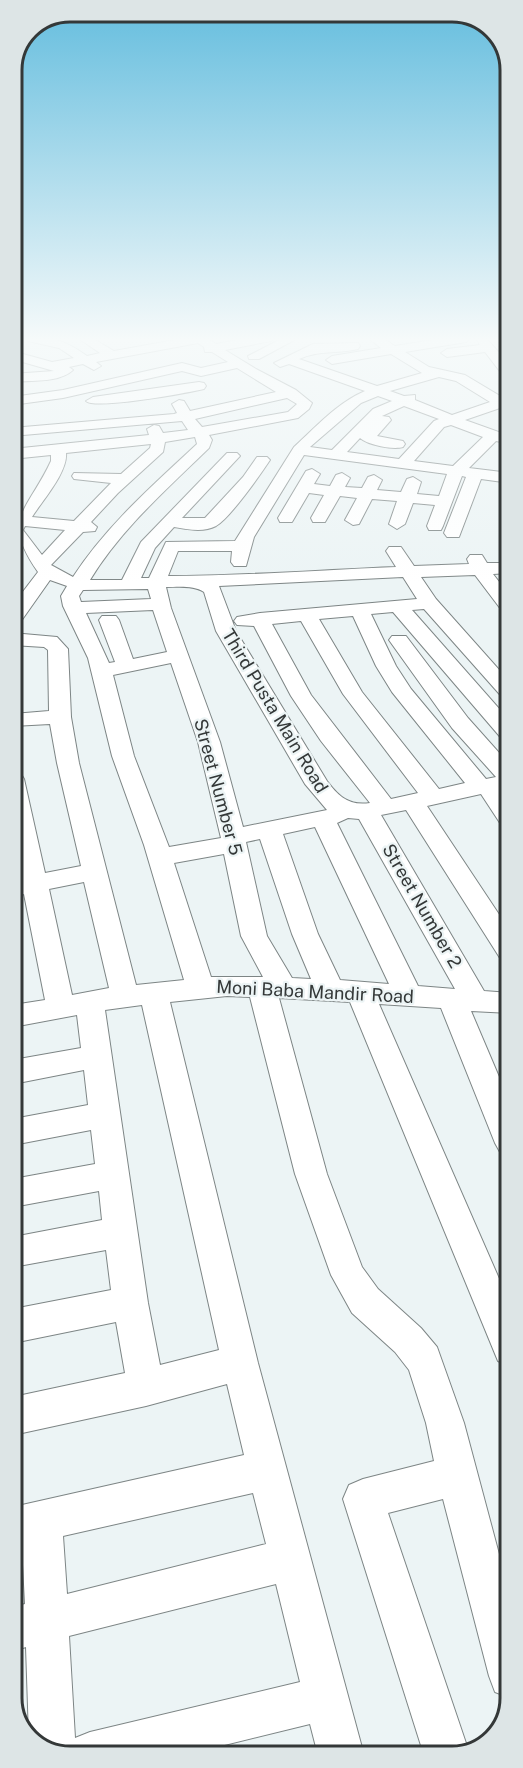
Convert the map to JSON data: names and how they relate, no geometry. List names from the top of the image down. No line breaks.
{"streets":{"street":["Third Pusta Main Road","Street Number 5","Street Number 2","Moni Baba Mandir Road"]},"crossings":[["Third Pusta Main Road","Street Number 2"],["Street Number 5","Moni Baba Mandir Road"],["Street Number 2","Moni Baba Mandir Road"]]}
